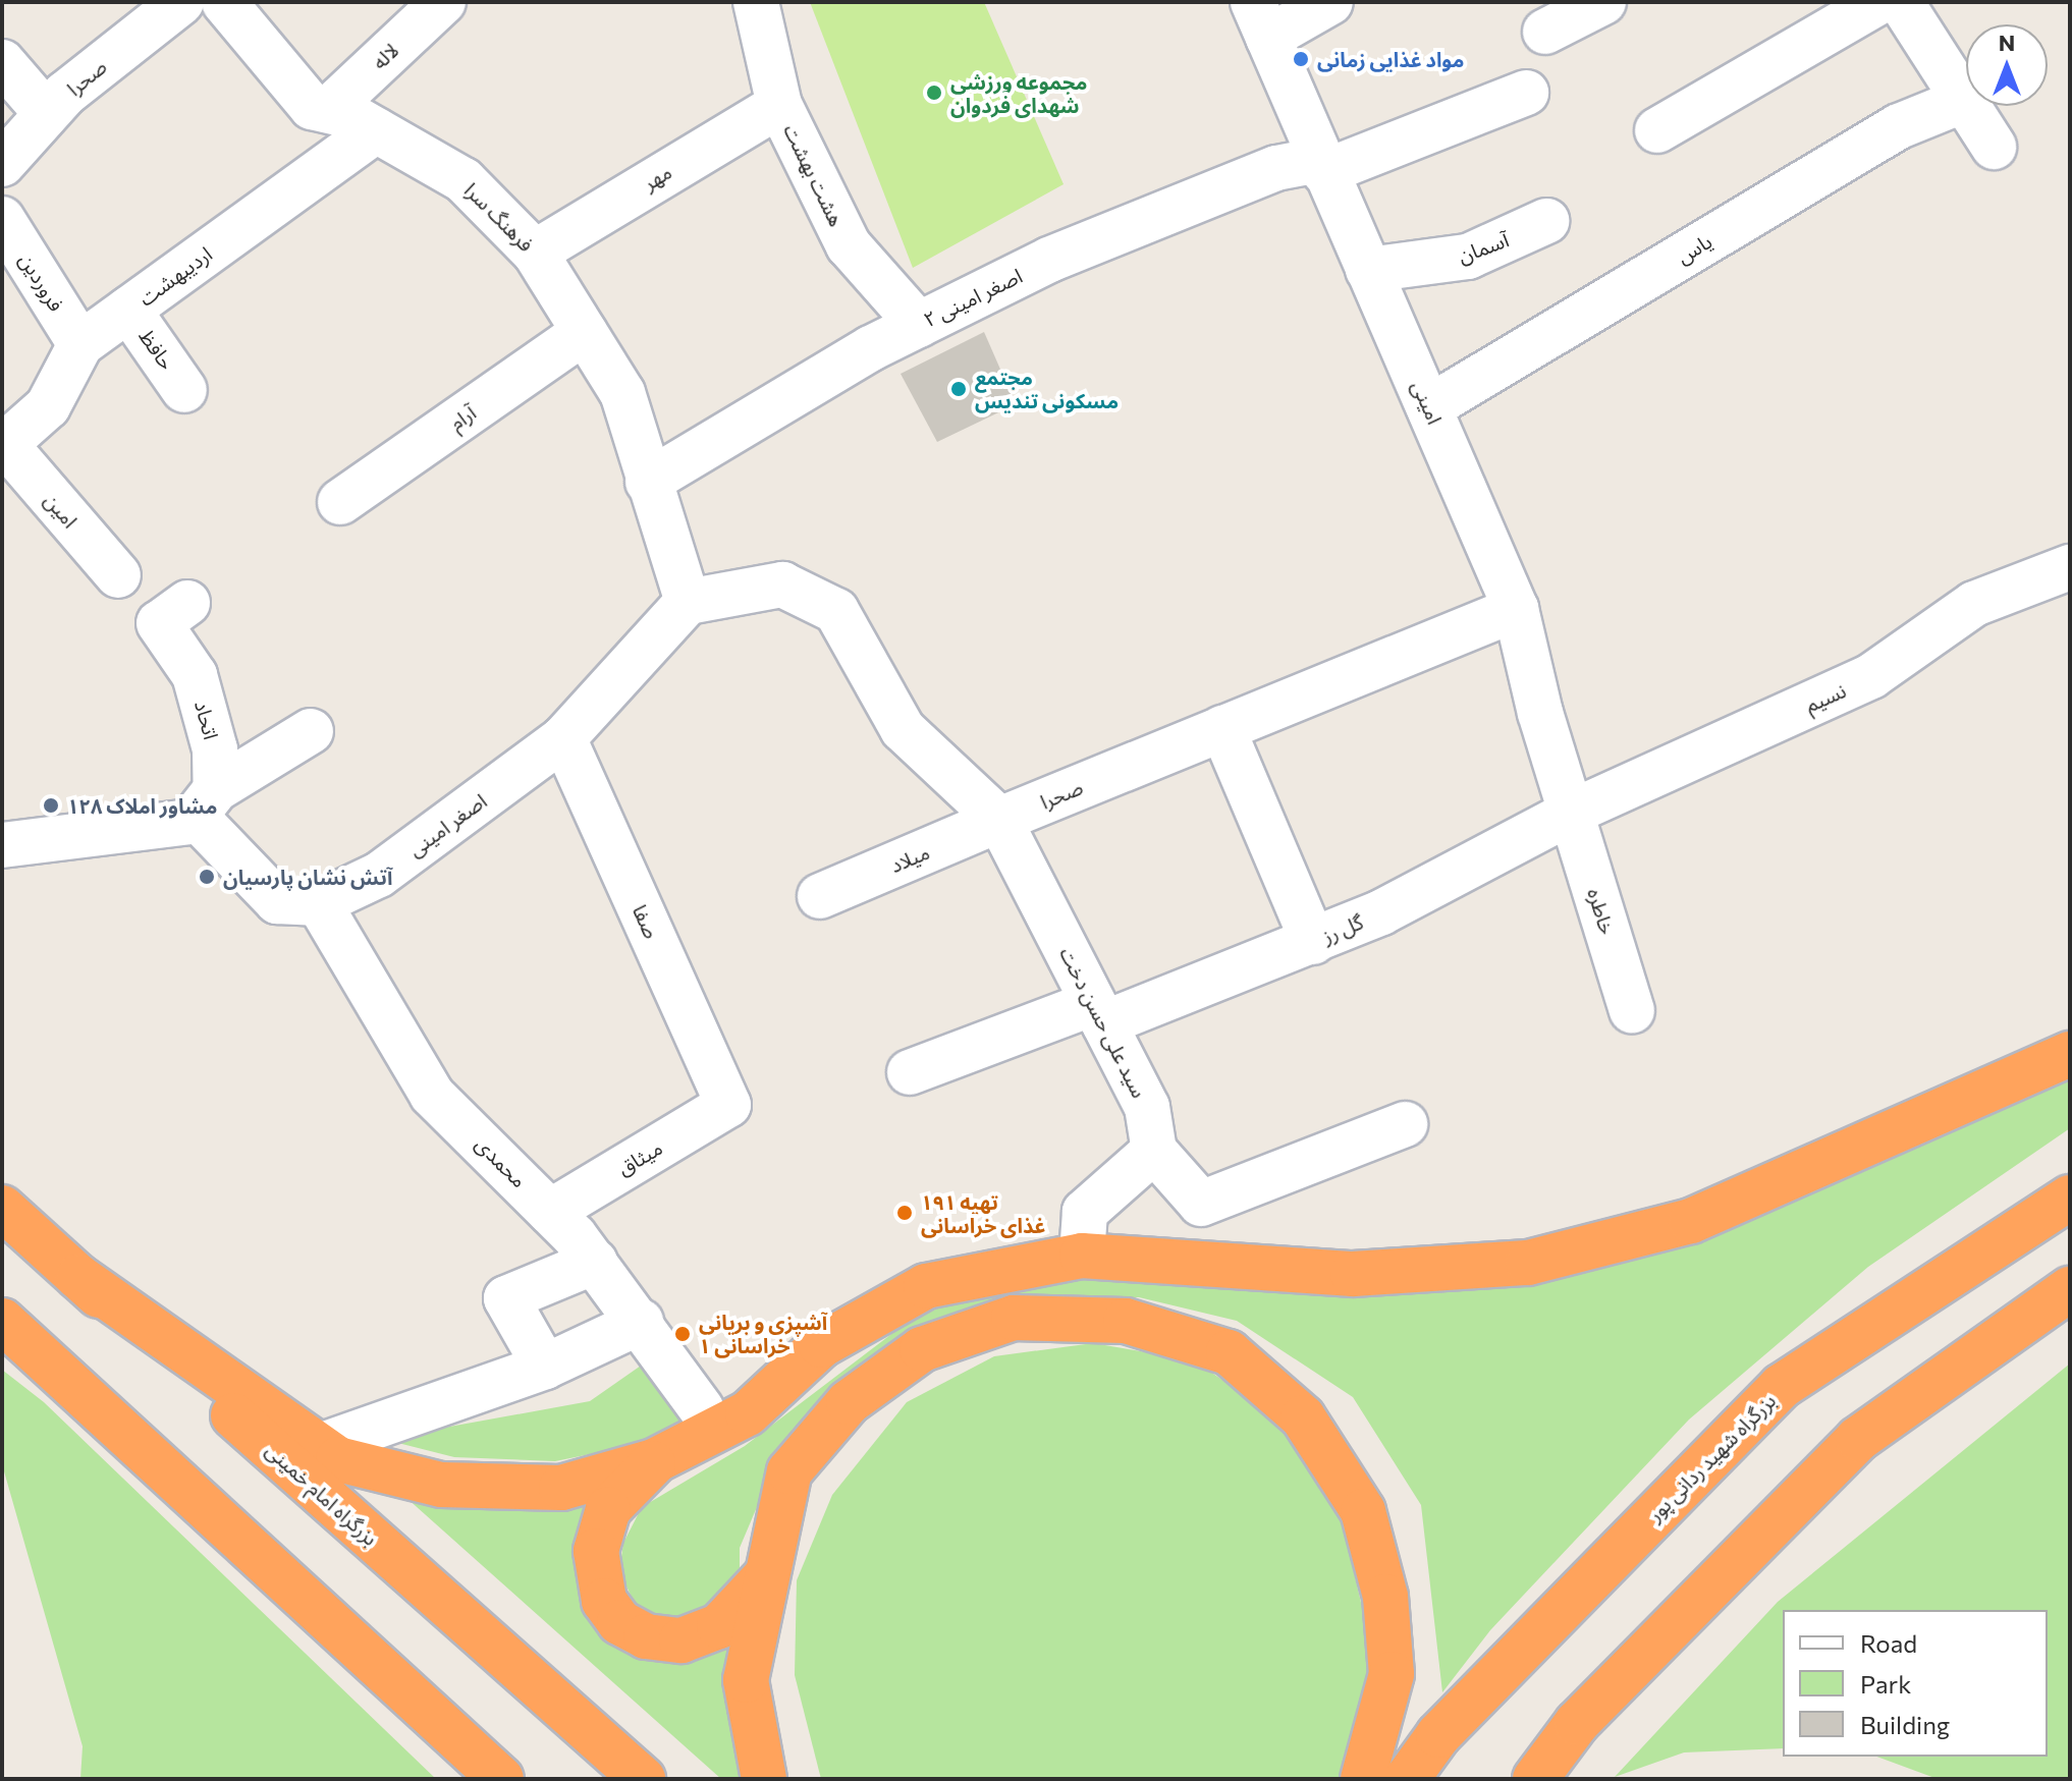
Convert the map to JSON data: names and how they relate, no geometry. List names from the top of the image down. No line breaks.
{"streets":{"highway":["بزرگراه شهید ردانی پور","بزرگراه امام خمینی"],"street":["لاله","صحرا","هشت بهشت","مهر","فرهنگ سرا","آسمان","یاس","اردیبهشت","فروردین","۲ اصغر امینی","حافظ","امینی","آرام","امین","نسیم","اتحاد","اصغر امینی","میلاد","خاطره","صفا","گل رز","سید علی حسن دخت","میثاق","محمدی"]},"crossings":[["لاله","فرهنگ سرا"],["صحرا","امینی"],["صحرا","میلاد"],["صحرا","سید علی حسن دخت"],["هشت بهشت","مهر"],["هشت بهشت","۲ اصغر امینی"],["مهر","فرهنگ سرا"],["فرهنگ سرا","اردیبهشت"],["فرهنگ سرا","۲ اصغر امینی"],["فرهنگ سرا","آرام"],["آسمان","امینی"],["یاس","امینی"],["اردیبهشت","فروردین"],["اردیبهشت","حافظ"],["اردیبهشت","امین"],["۲ اصغر امینی","امینی"],["امینی","نسیم"],["امینی","خاطره"],["امینی","گل رز"],["نسیم","خاطره"],["نسیم","گل رز"],["اتحاد","اصغر امینی"],["اصغر امینی","صفا"],["اصغر امینی","محمدی"],["میلاد","سید علی حسن دخت"],["خاطره","گل رز"],["صفا","میثاق"],["گل رز","سید علی حسن دخت"],["میثاق","محمدی"]],"places":["مواد غذایی زمانی","مجموعه ورزشی شهدای فردوان","مجتمع مسکونی تندیس","مشاور املاک ۱۲۸","آتش نشان پارسیان","۱۹۱ تهیه غذای خراسانی","آشپزی و بریانی خراسانی ۱"],"legend":["Road","Park","Building"],"north":"top"}
